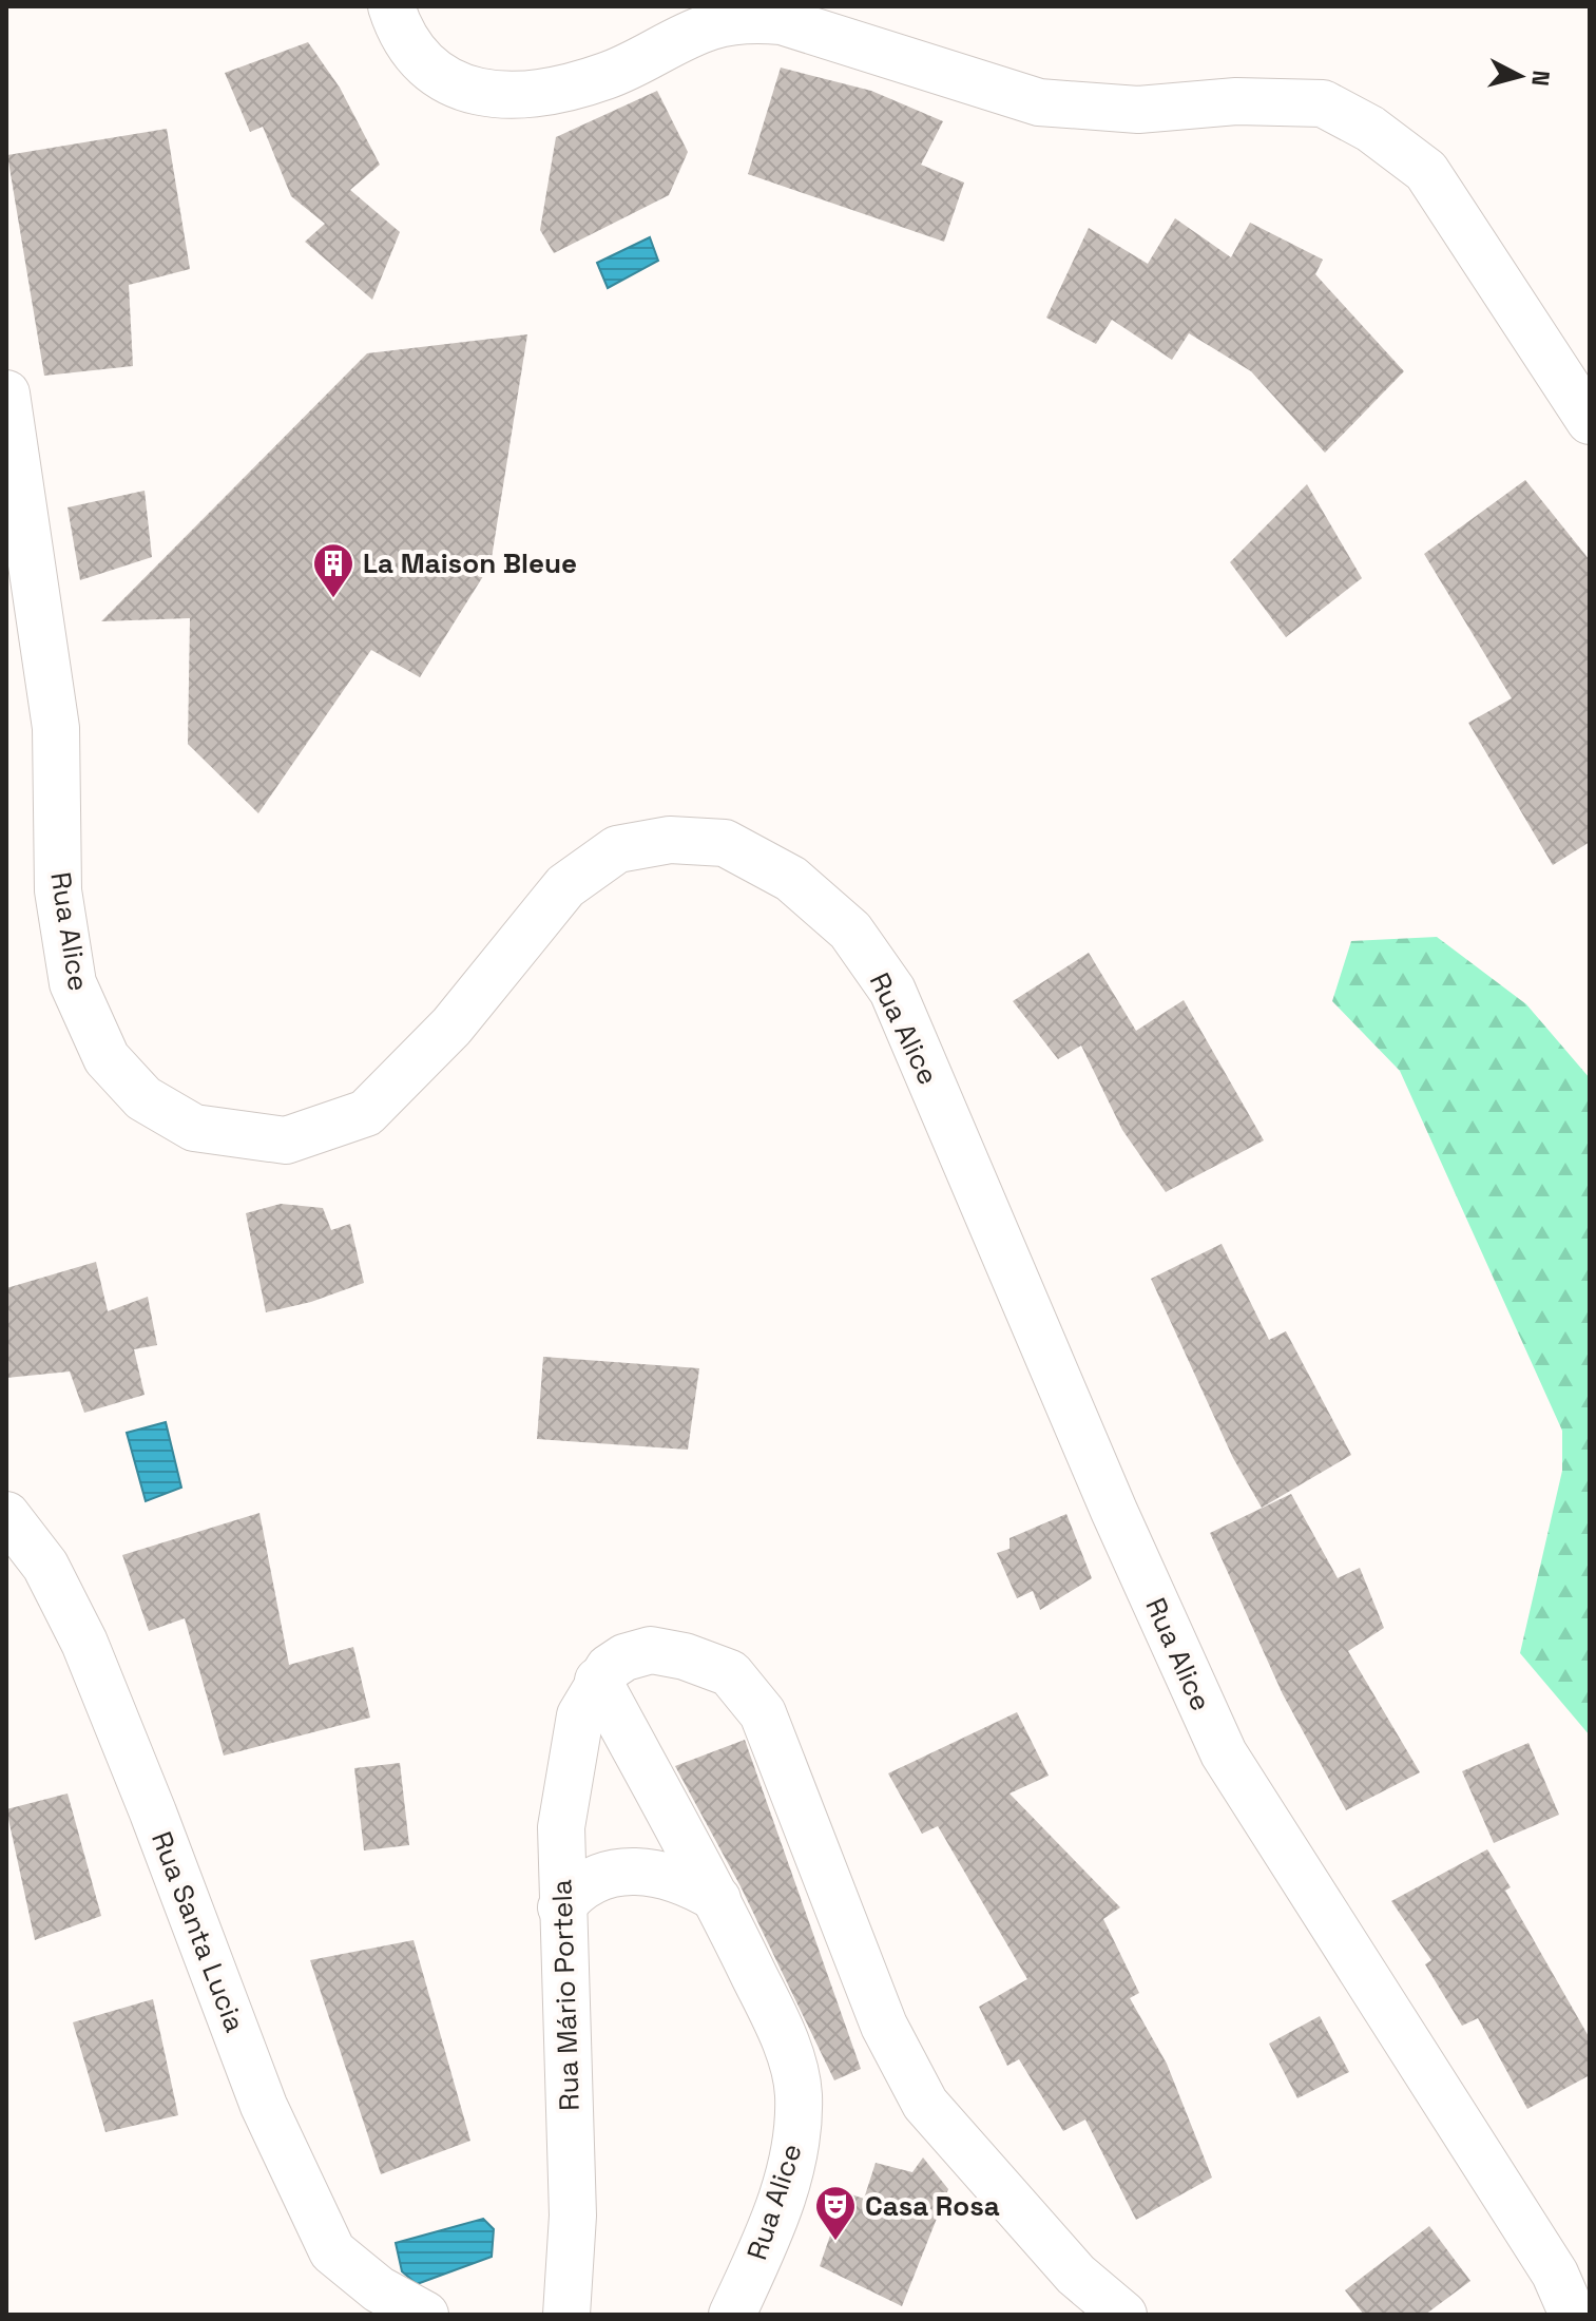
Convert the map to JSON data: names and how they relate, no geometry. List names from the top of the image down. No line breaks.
{"streets":{"street":["Rua Alice","Rua Santa Lucia","Rua Mário Portela"]},"crossings":[["Rua Alice","Rua Mário Portela"]],"places":{"building":["La Maison Bleue"],"theatre":["Casa Rosa"]},"north":"right"}
